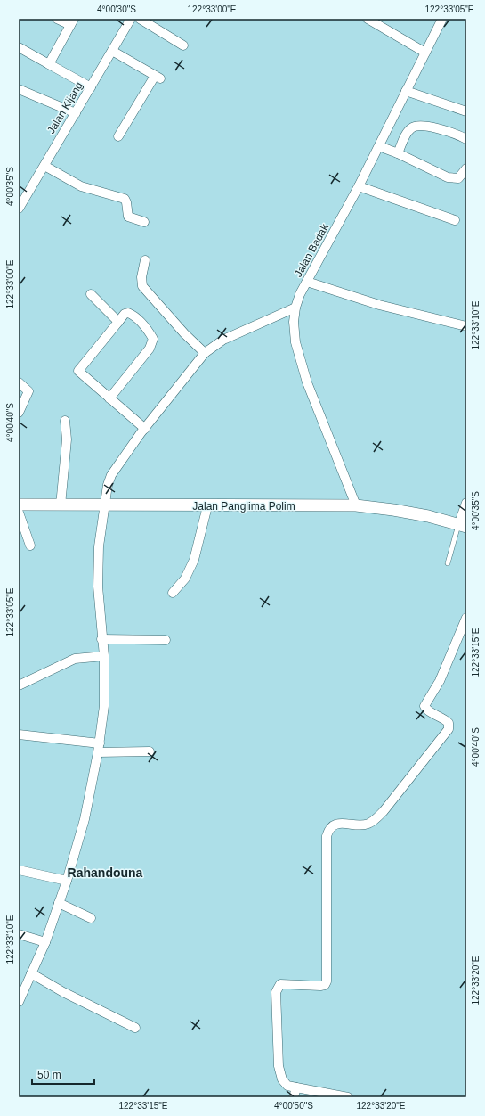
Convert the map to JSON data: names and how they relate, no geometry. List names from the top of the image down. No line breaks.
{"streets":{"street":["Jalan Kijang","Jalan Badak","Jalan Panglima Polim"]},"crossings":[["Jalan Badak","Jalan Panglima Polim"]],"districts":["Rahandouna"],"scale_bar":"50 m","coordinates":["4°00'30\"S","122°33'00\"E","122°33'05\"E","4°00'35\"S","122°33'10\"E","4°00'40\"S","122°33'15\"E","122°33'20\"E","4°00'50\"S"]}
